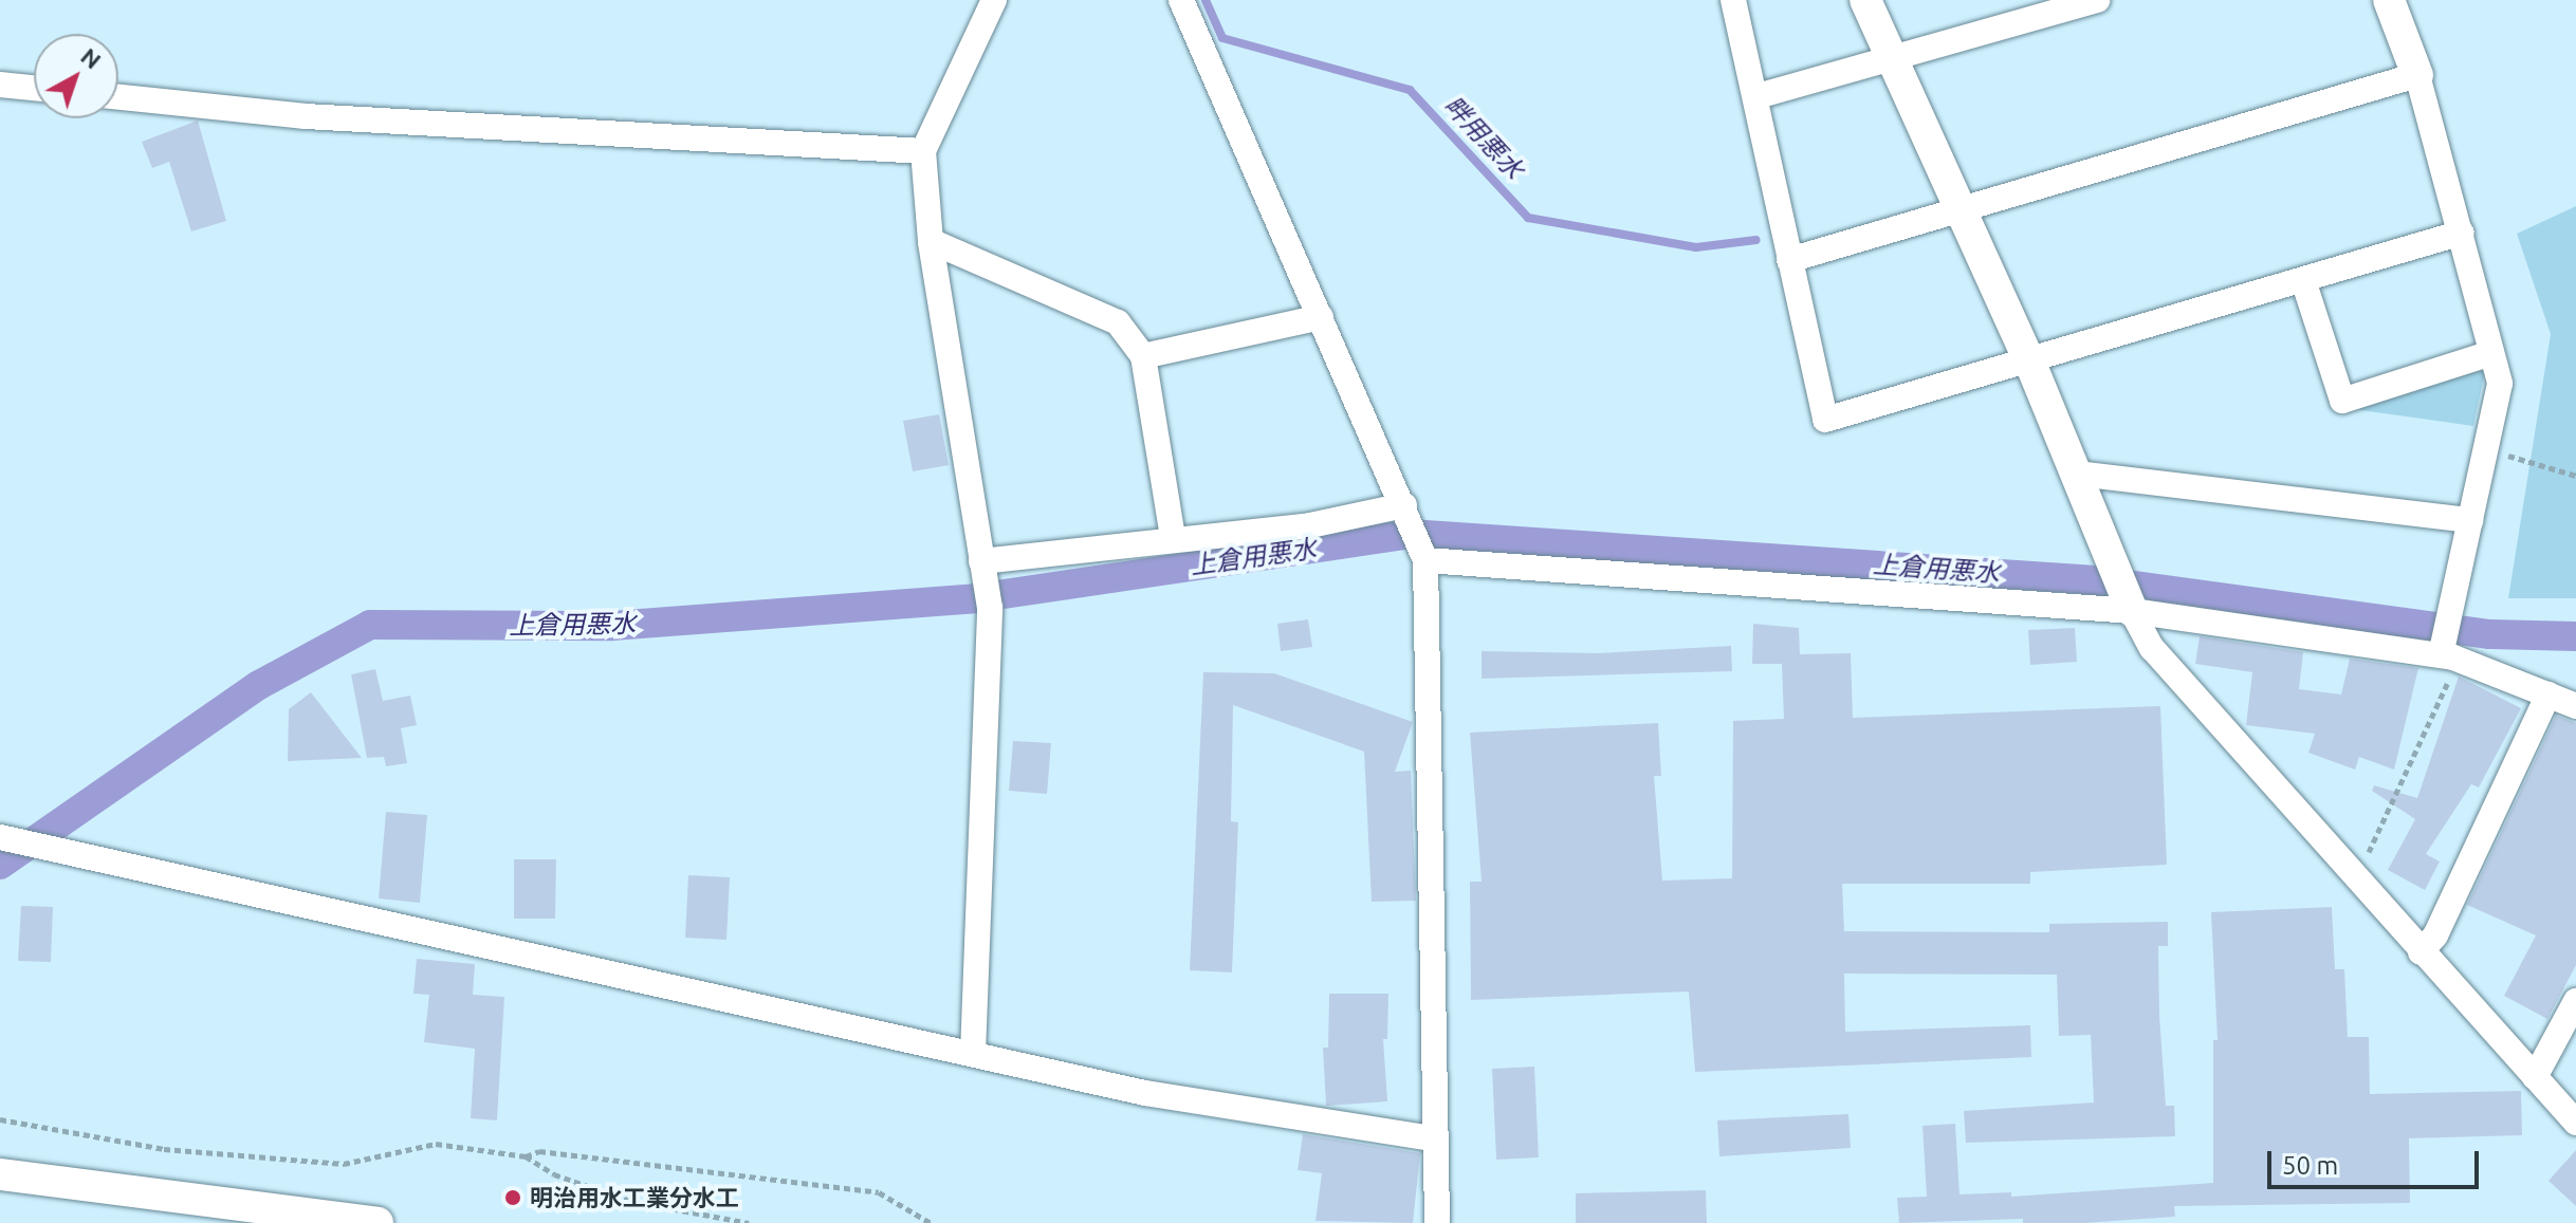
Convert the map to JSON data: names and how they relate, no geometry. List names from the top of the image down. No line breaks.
{"water":["畔用悪水","上倉用悪水"],"places":["明治用水工業分水工"],"scale_bar":"50 m","north":"top right"}
